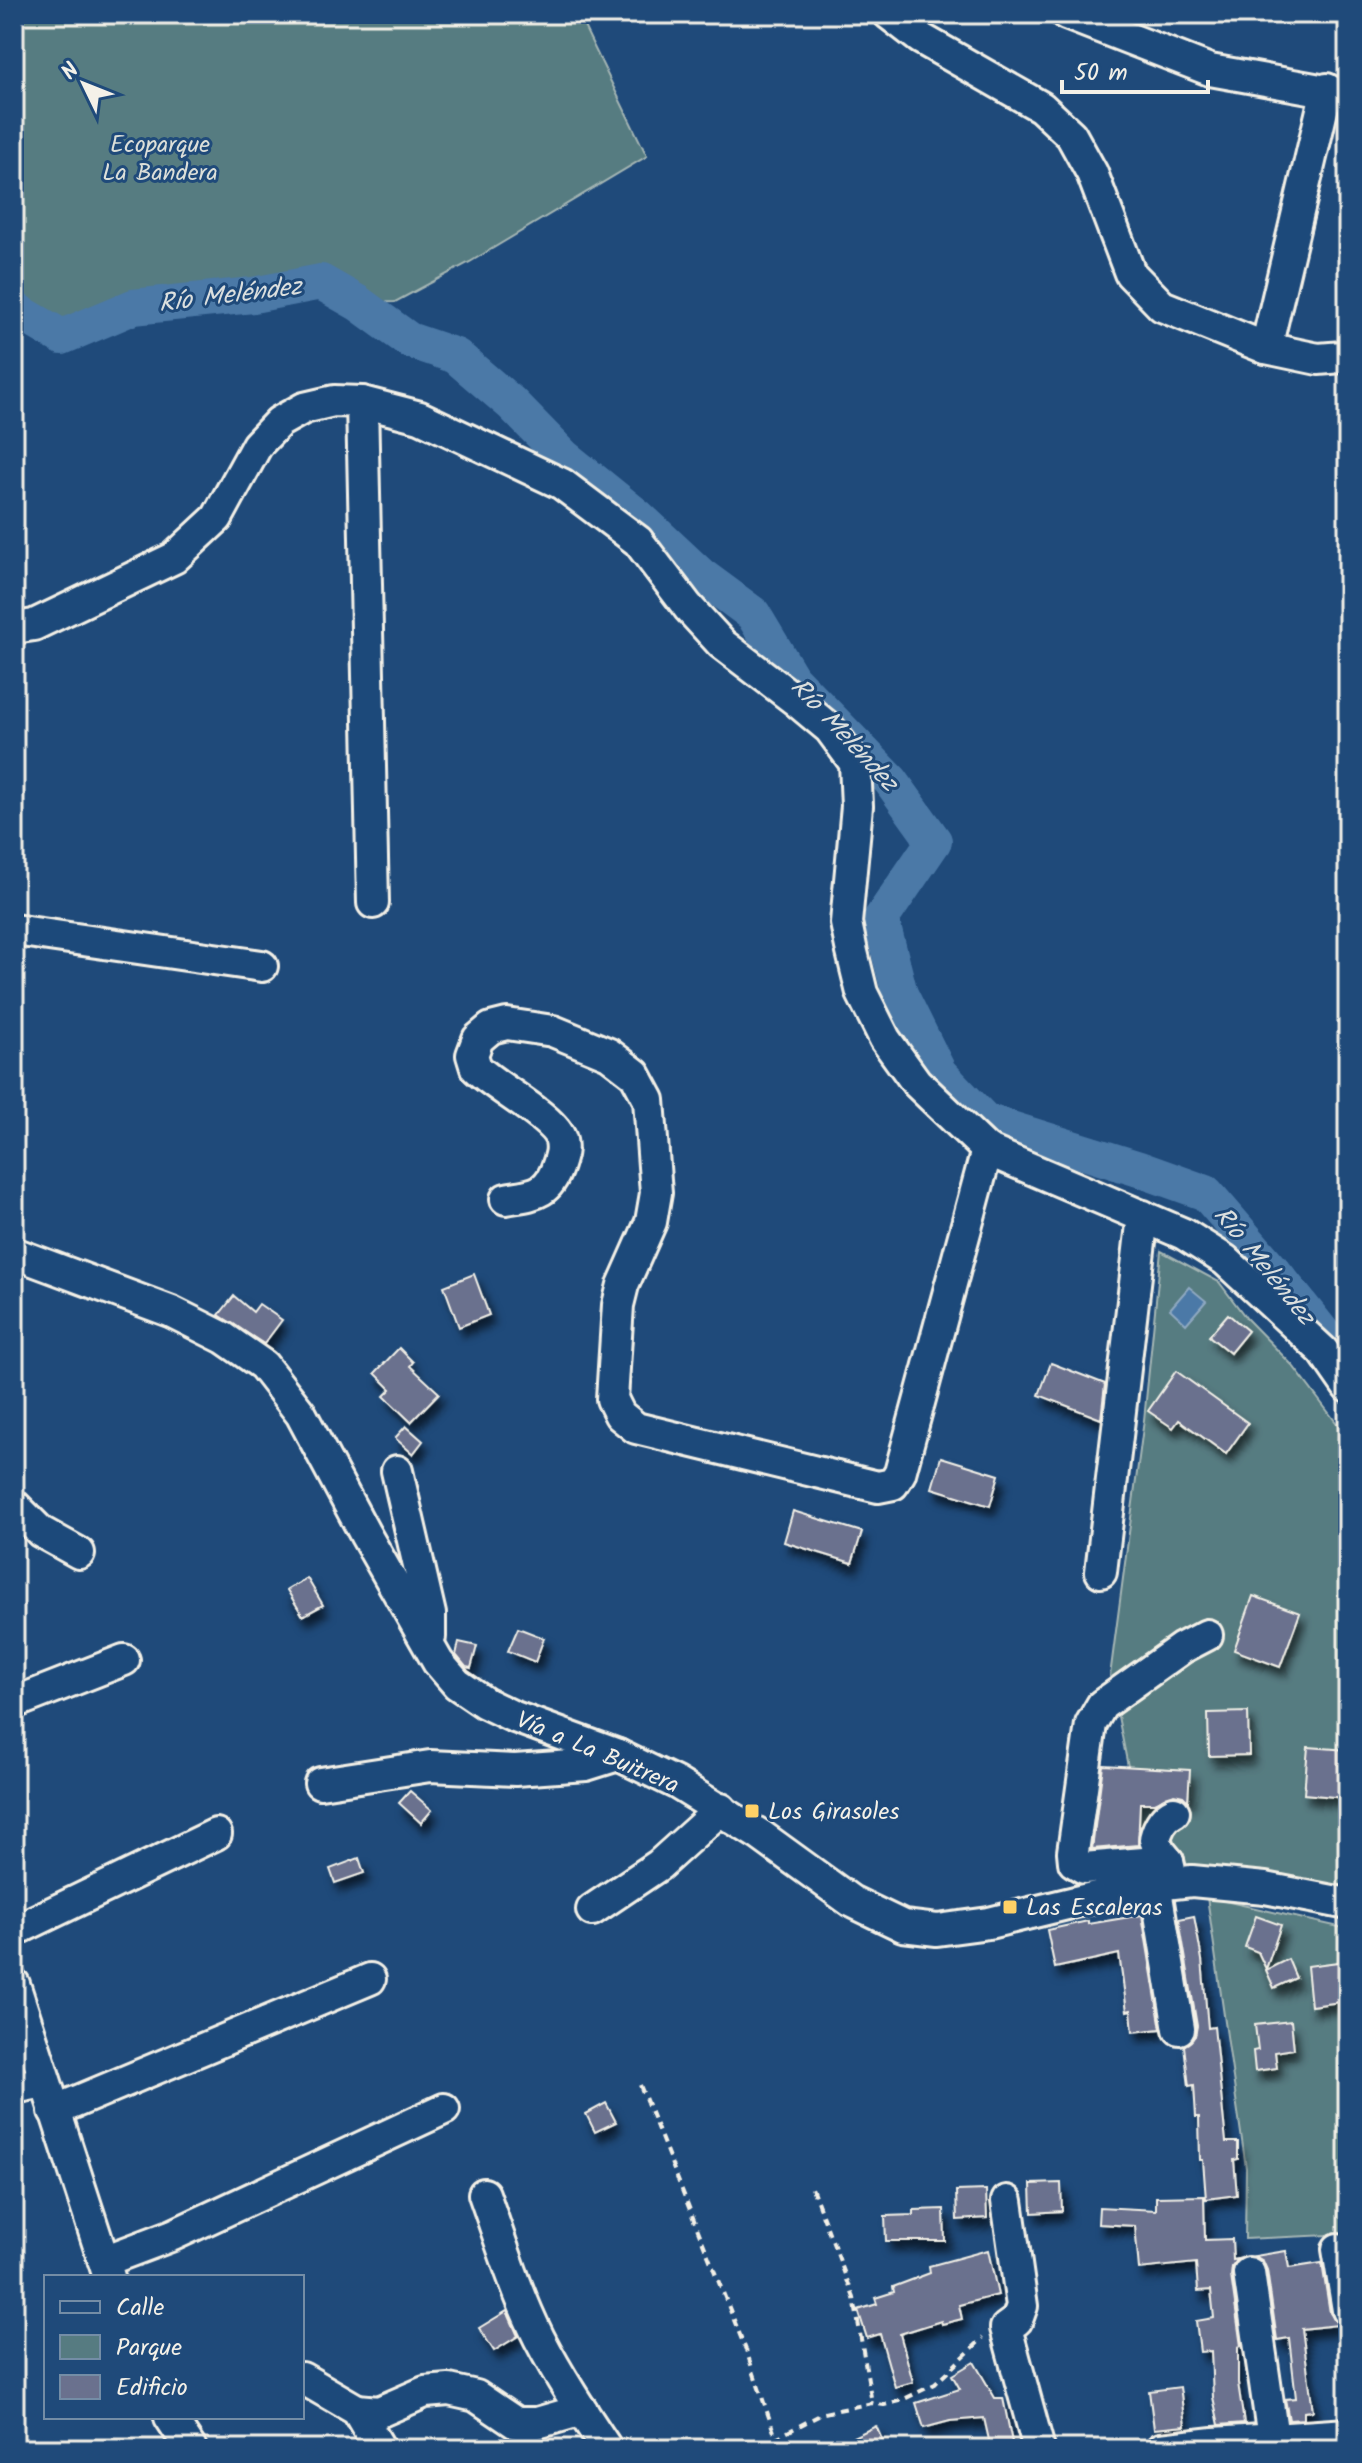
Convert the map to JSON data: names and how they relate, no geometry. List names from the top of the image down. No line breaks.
{"streets":{"street":["Vía a La Buitrera"]},"water":["Río Meléndez"],"parks":["Ecoparque La Bandera"],"places":{"transit":["Los Girasoles","Las Escaleras"]},"legend":["Calle","Parque","Edificio"],"scale_bar":"50 m","north":"top left"}
